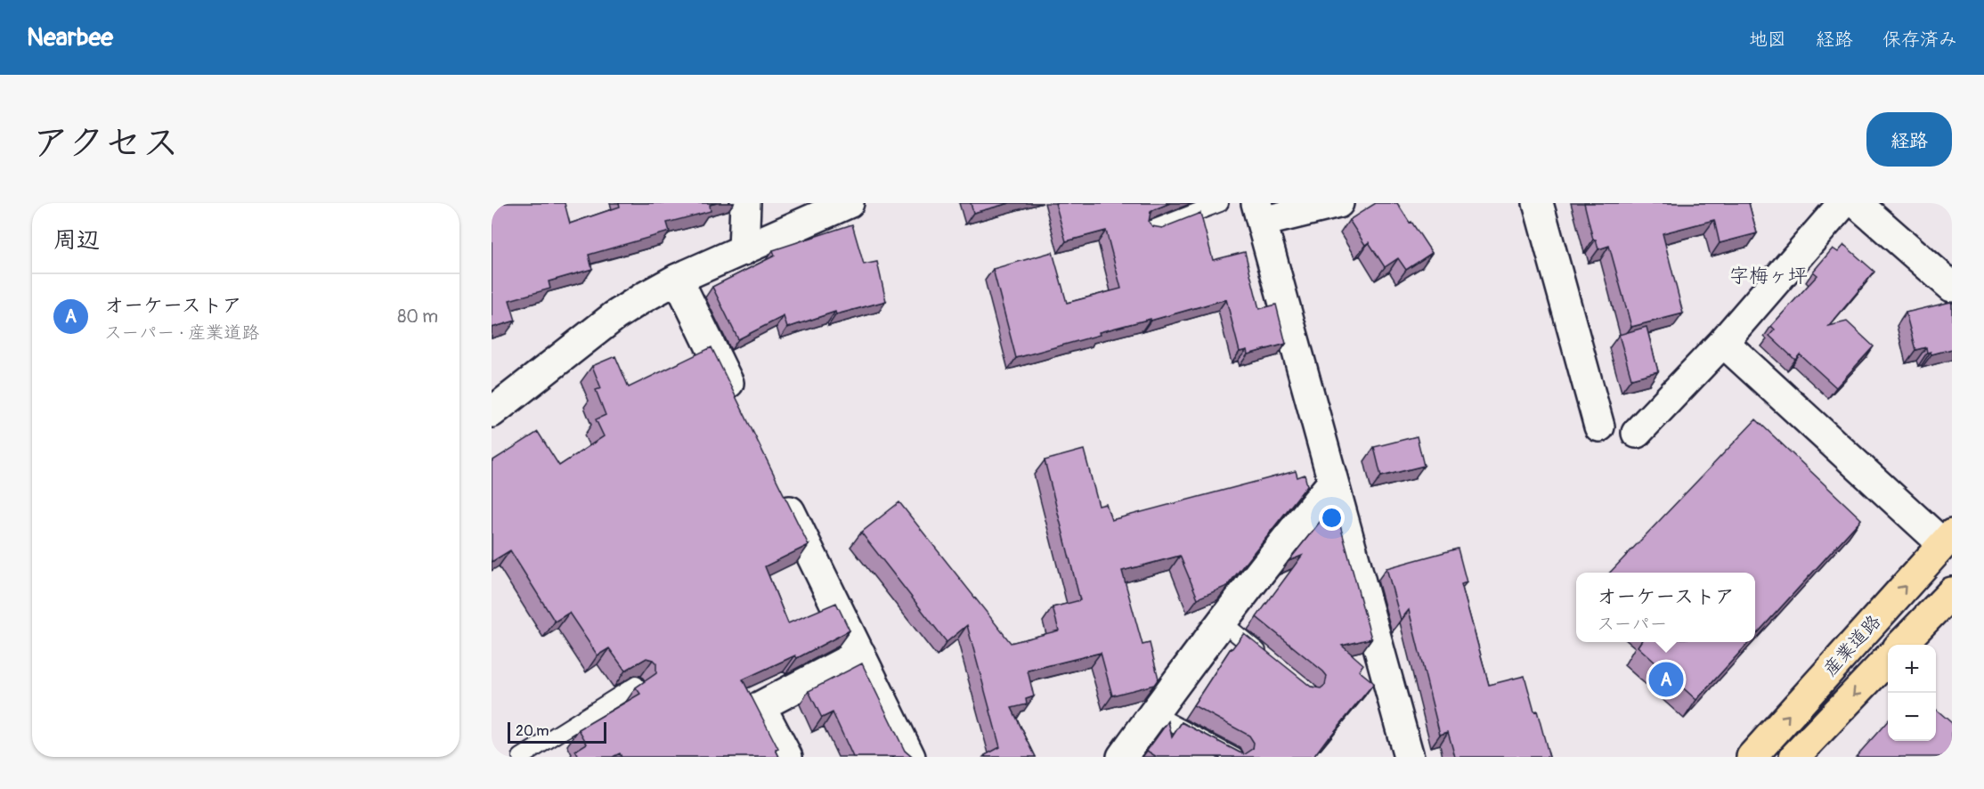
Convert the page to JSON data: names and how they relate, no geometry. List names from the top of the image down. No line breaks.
{"streets":{"main road":["産業道路"]},"districts":["字梅ヶ坪"],"scale_bar":"20 m","page":{"header":"Nearbee","nav":["地図","経路","保存済み"],"title":"アクセス","buttons":"経路","heading":"周辺","list":[{"mark":"A","name":"オーケーストア","note":"スーパー · 産業道路","value":"80 m"}],"popup":["オーケーストア","スーパー"],"map_buttons":["+","−"],"pins":"A","scale":"20 m"}}
